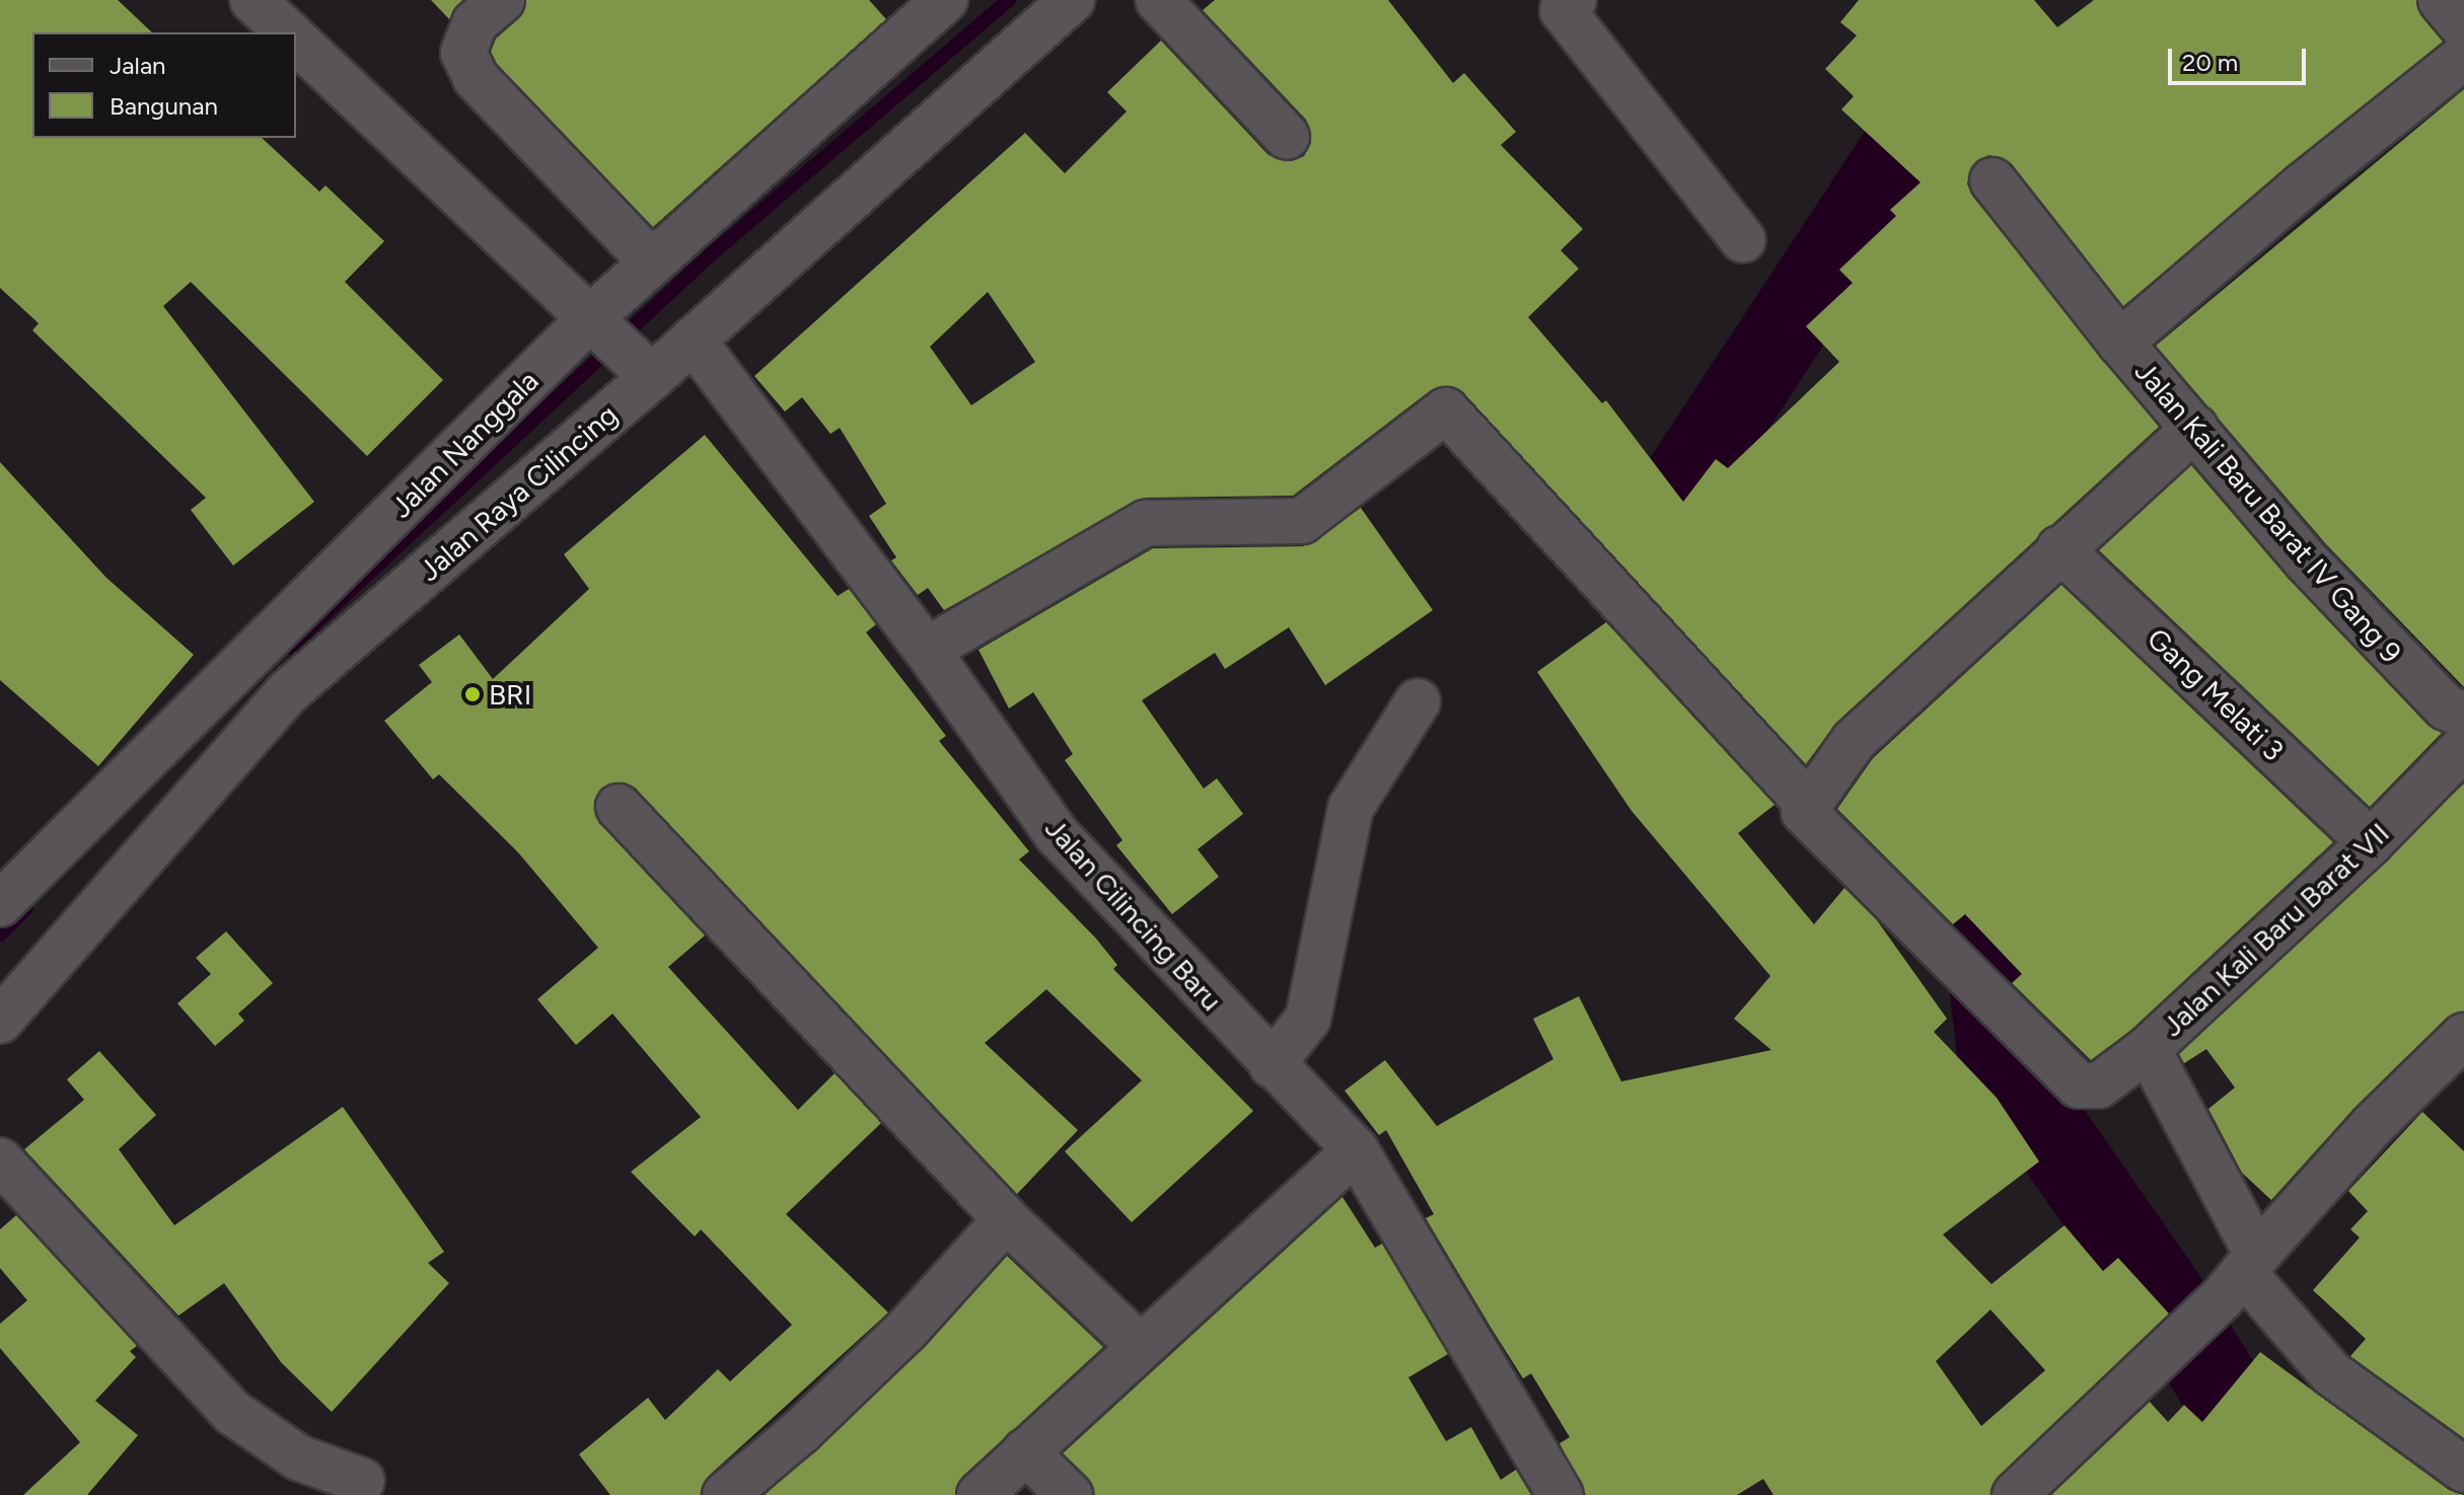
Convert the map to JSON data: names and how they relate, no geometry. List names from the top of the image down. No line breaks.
{"streets":{"street":["Jalan Nanggala","Jalan Raya Cilincing","Jalan Kali Baru Barat IV Gang 9","Gang Melati 3","Jalan Cilincing Baru","Jalan Kali Baru Barat VII"]},"crossings":[["Jalan Nanggala","Jalan Raya Cilincing"],["Jalan Raya Cilincing","Jalan Cilincing Baru"],["Gang Melati 3","Jalan Kali Baru Barat VII"]],"places":["BRI"],"legend":["Jalan","Bangunan"],"scale_bar":"20 m"}
